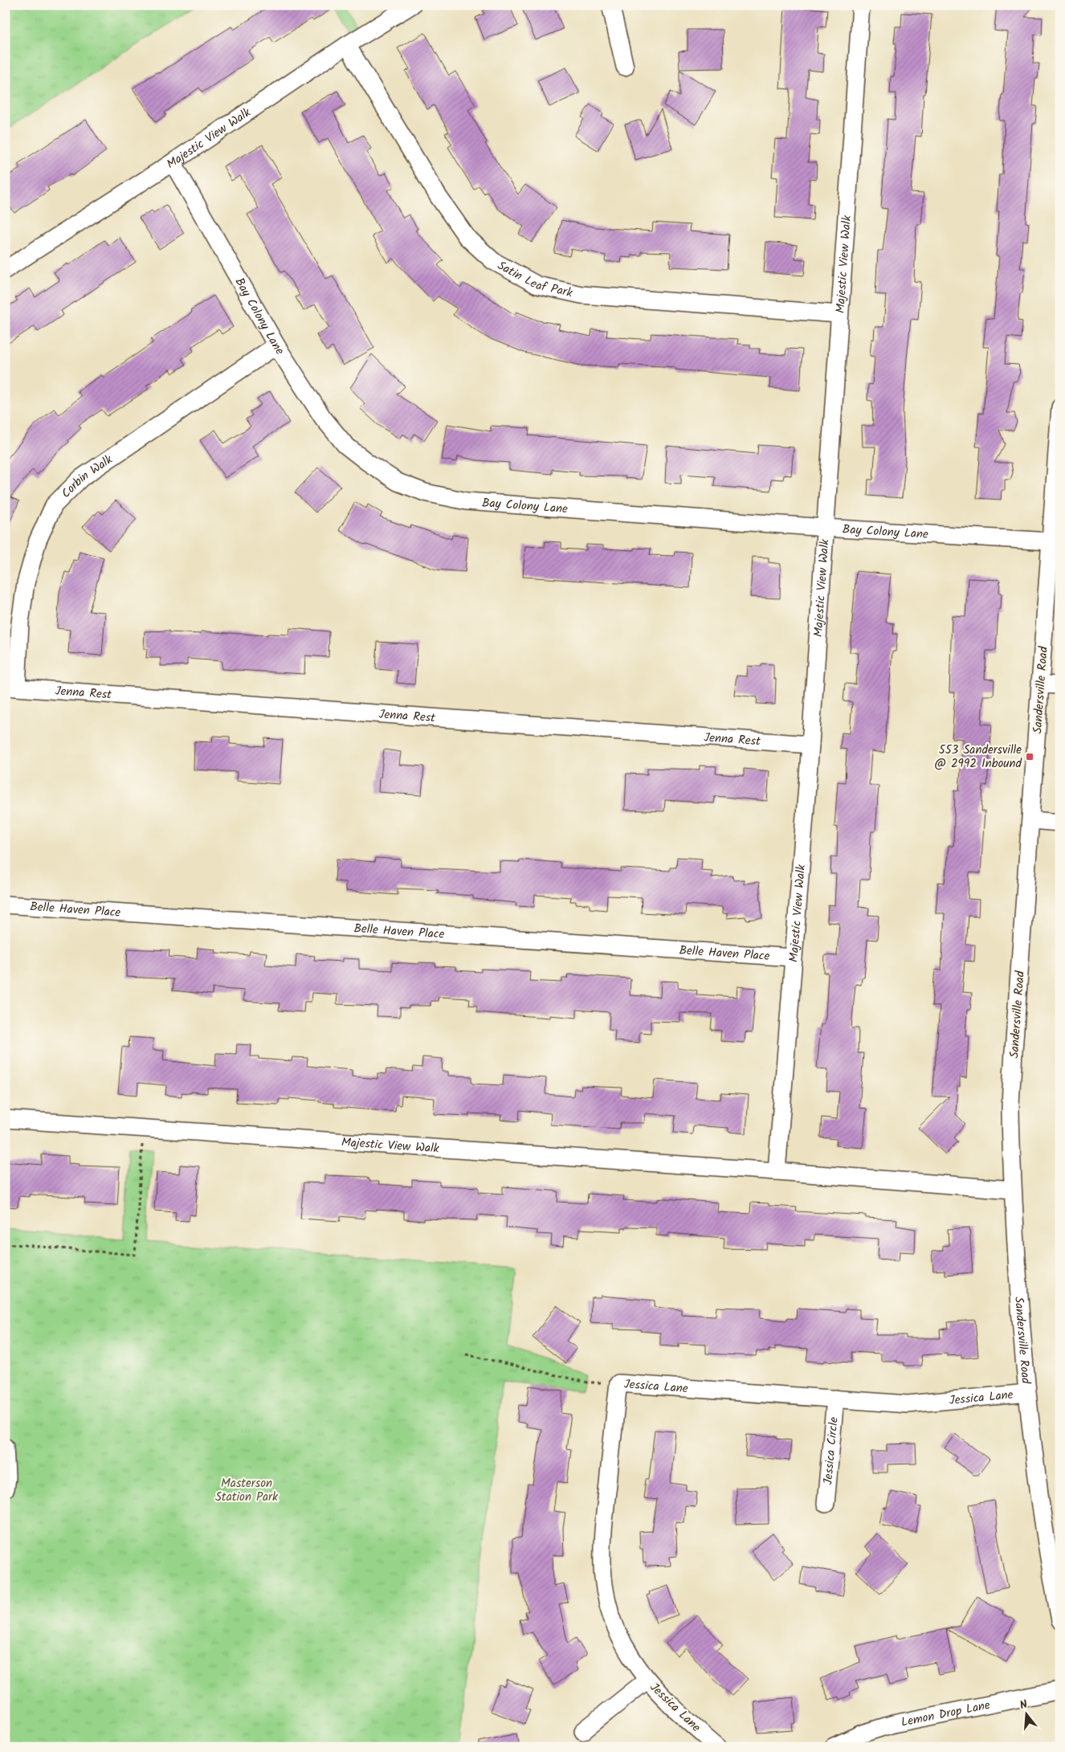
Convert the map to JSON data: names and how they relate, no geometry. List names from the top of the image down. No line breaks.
{"streets":{"street":["Majestic View Walk","Satin Leaf Park","Bay Colony Lane","Corbin Walk","Sandersville Road","Jenna Rest","Belle Haven Place","Jessica Lane","Jessica Circle","Lemon Drop Lane"]},"crossings":[["Majestic View Walk","Satin Leaf Park"],["Majestic View Walk","Bay Colony Lane"],["Majestic View Walk","Sandersville Road"],["Majestic View Walk","Jenna Rest"],["Majestic View Walk","Belle Haven Place"],["Bay Colony Lane","Corbin Walk"],["Bay Colony Lane","Sandersville Road"],["Corbin Walk","Jenna Rest"],["Sandersville Road","Jessica Lane"],["Jessica Lane","Jessica Circle"]],"parks":["Masterson Station Park"],"places":{"transit":["553 Sandersville @ 2992 Inbound"]},"north":"top"}
